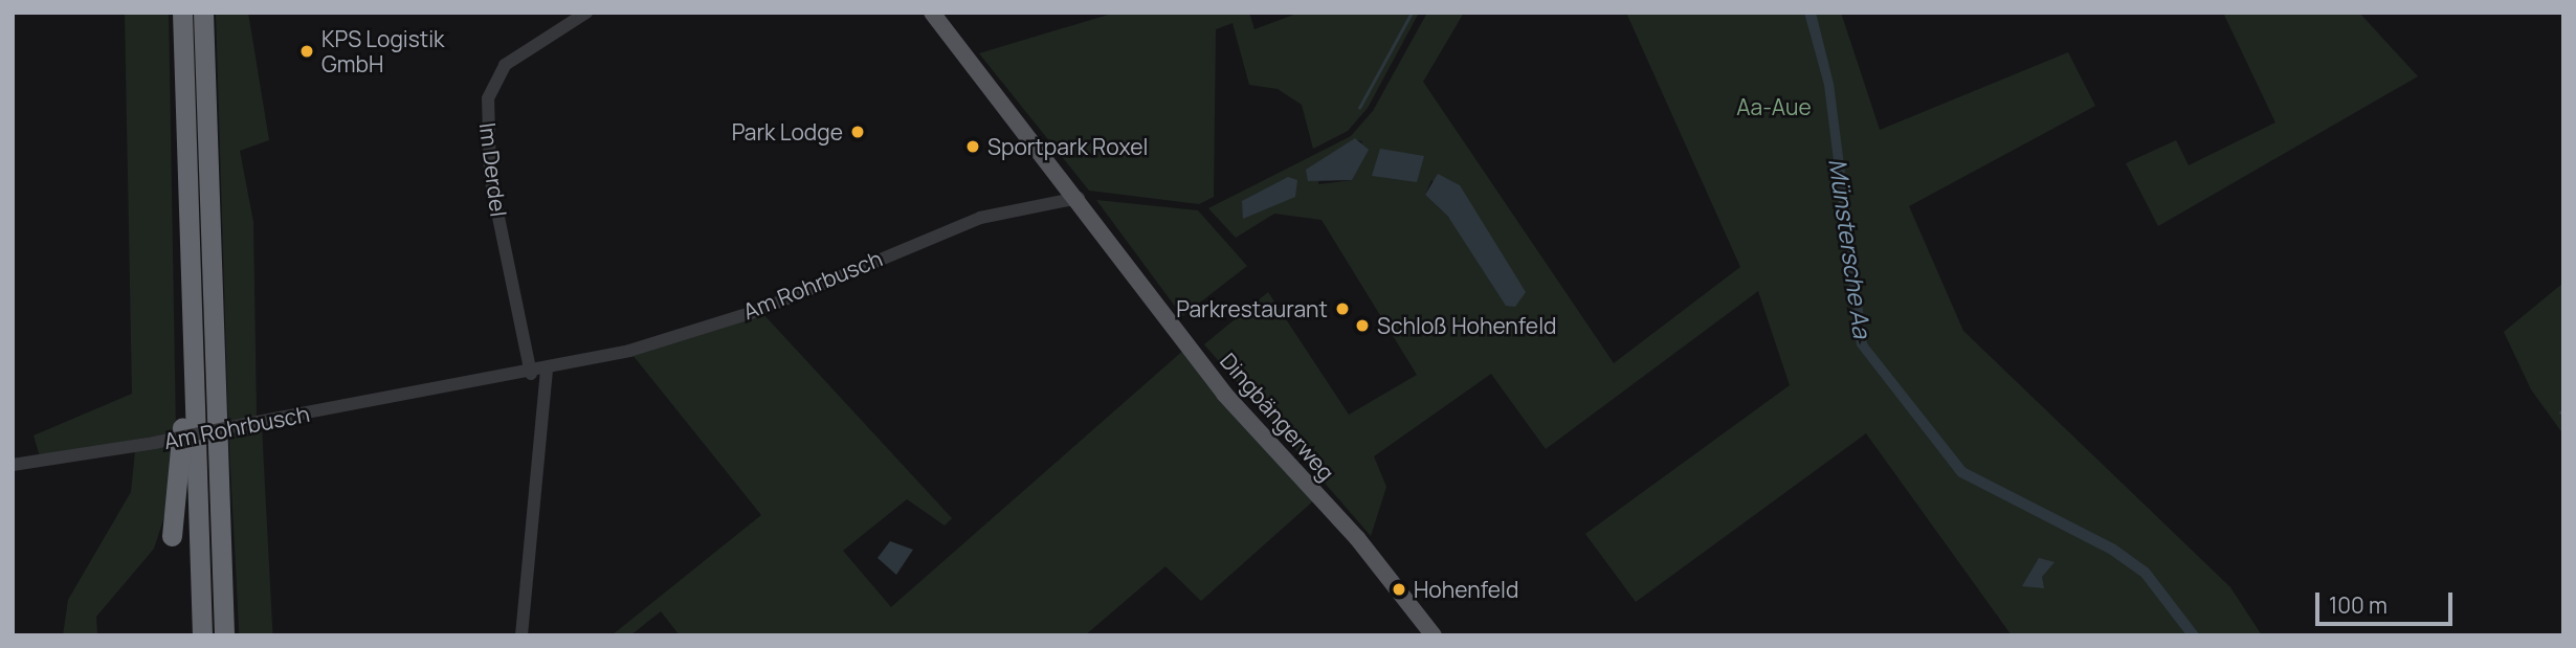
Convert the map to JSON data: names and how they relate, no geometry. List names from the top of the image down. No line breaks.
{"streets":{"main road":["Dingbängerweg"],"street":["Im Derdel","Am Rohrbusch"]},"crossings":[["Im Derdel","Am Rohrbusch"],["Am Rohrbusch","Dingbängerweg"]],"water":["Münstersche Aa"],"parks":["Aa-Aue"],"places":["KPS Logistik GmbH","Park Lodge","Sportpark Roxel","Parkrestaurant","Schloß Hohenfeld","Hohenfeld"],"scale_bar":"100 m"}
